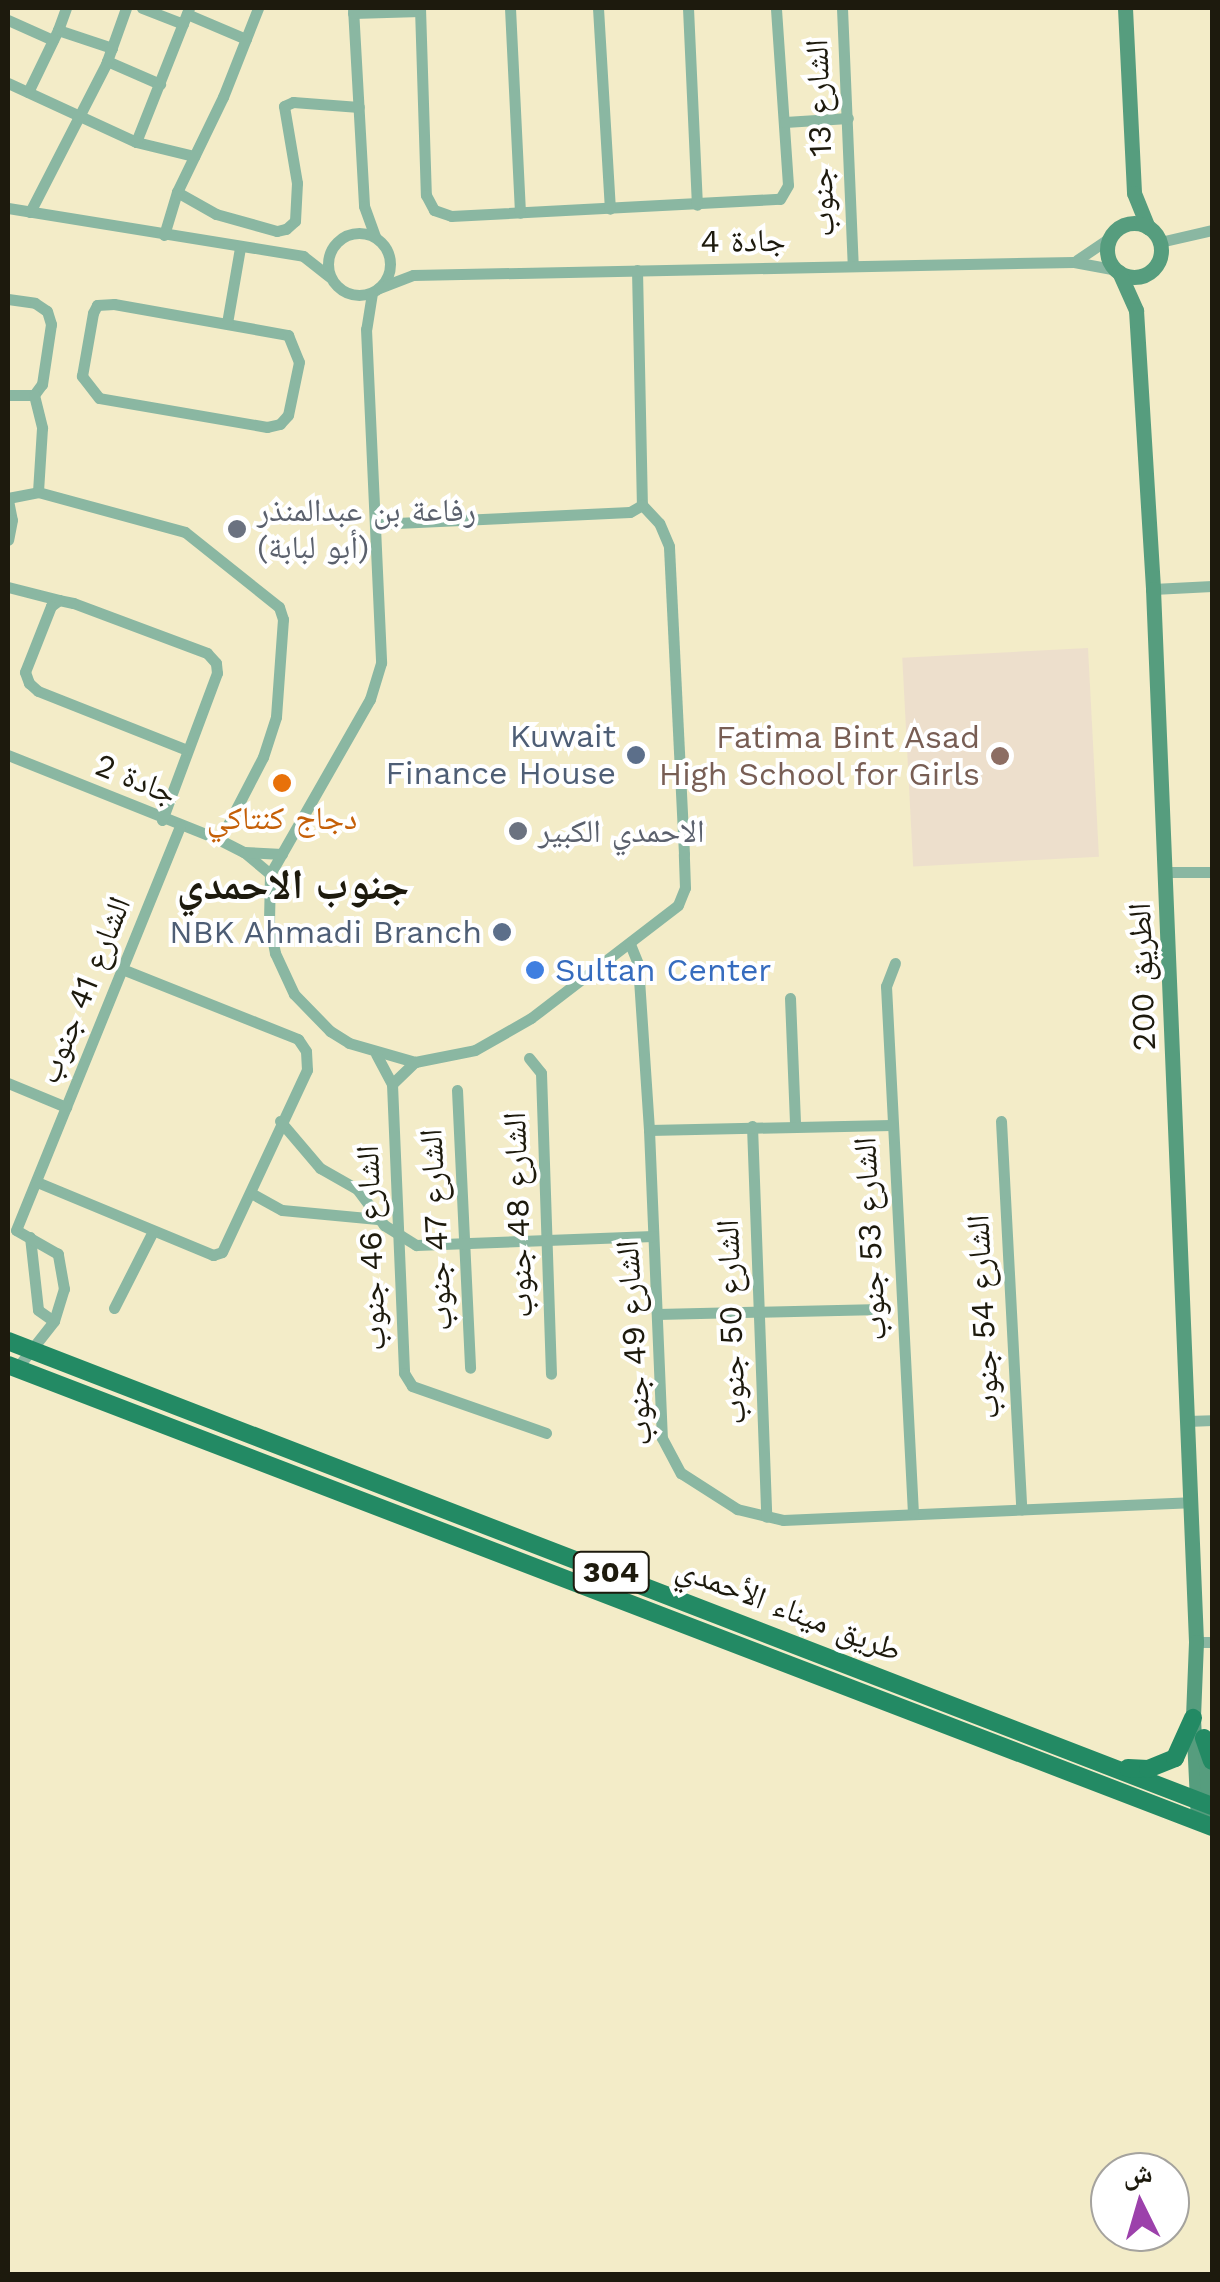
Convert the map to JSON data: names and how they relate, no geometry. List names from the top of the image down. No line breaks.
{"streets":{"main road":["الطريق 200","304","طريق ميناء الأحمدي"],"street":["الشارع 13 جنوب","جادة 4","جادة 2","الشارع 41 جنوب","الشارع 48 جنوب","الشارع 47 جنوب","الشارع 53 جنوب","الشارع 46 جنوب","الشارع 54 جنوب","الشارع 50 جنوب","الشارع 49 جنوب"]},"crossings":[["الشارع 13 جنوب","جادة 4"],["جادة 4","الطريق 200"],["جادة 2","الشارع 41 جنوب"],["الطريق 200","الشارع 49 جنوب"],["الطريق 200","طريق ميناء الأحمدي"],["الشارع 53 جنوب","الشارع 49 جنوب"],["الشارع 54 جنوب","الشارع 49 جنوب"],["الشارع 50 جنوب","الشارع 49 جنوب"]],"districts":["جنوب الاحمدي"],"places":["رفاعة بن عبدالمنذر (أبو لبابة)","Kuwait Finance House","Fatima Bint Asad High School for Girls","دجاج كنتاكي","الاحمدي الكبير","NBK Ahmadi Branch","Sultan Center"],"north":"top"}
